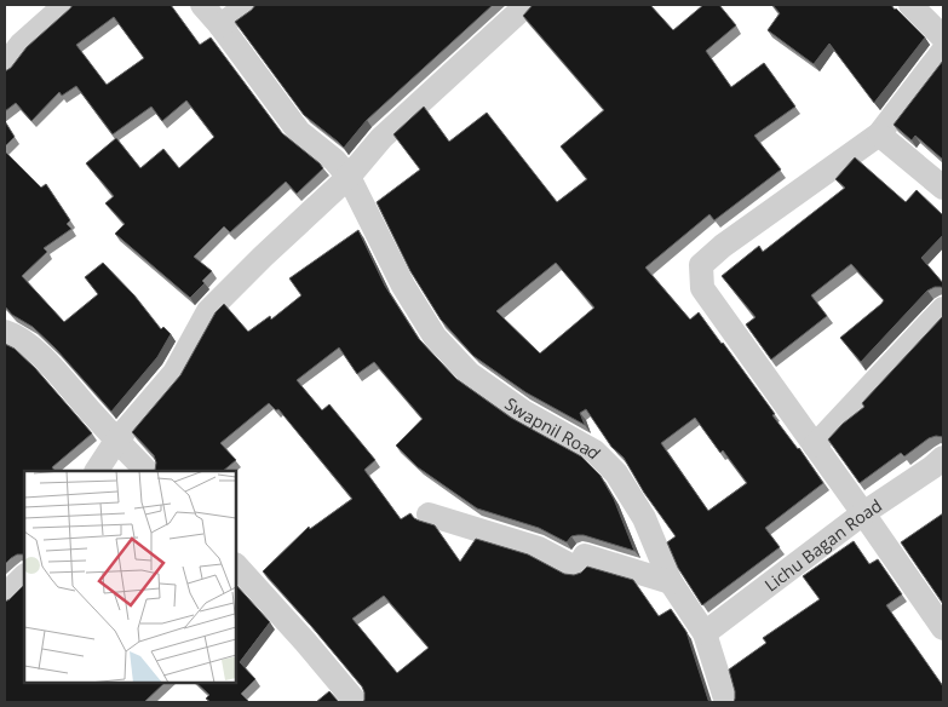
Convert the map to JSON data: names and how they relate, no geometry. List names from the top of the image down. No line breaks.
{"streets":{"street":["Swapnil Road","Lichu Bagan Road"]},"crossings":[["Swapnil Road","Lichu Bagan Road"]]}
